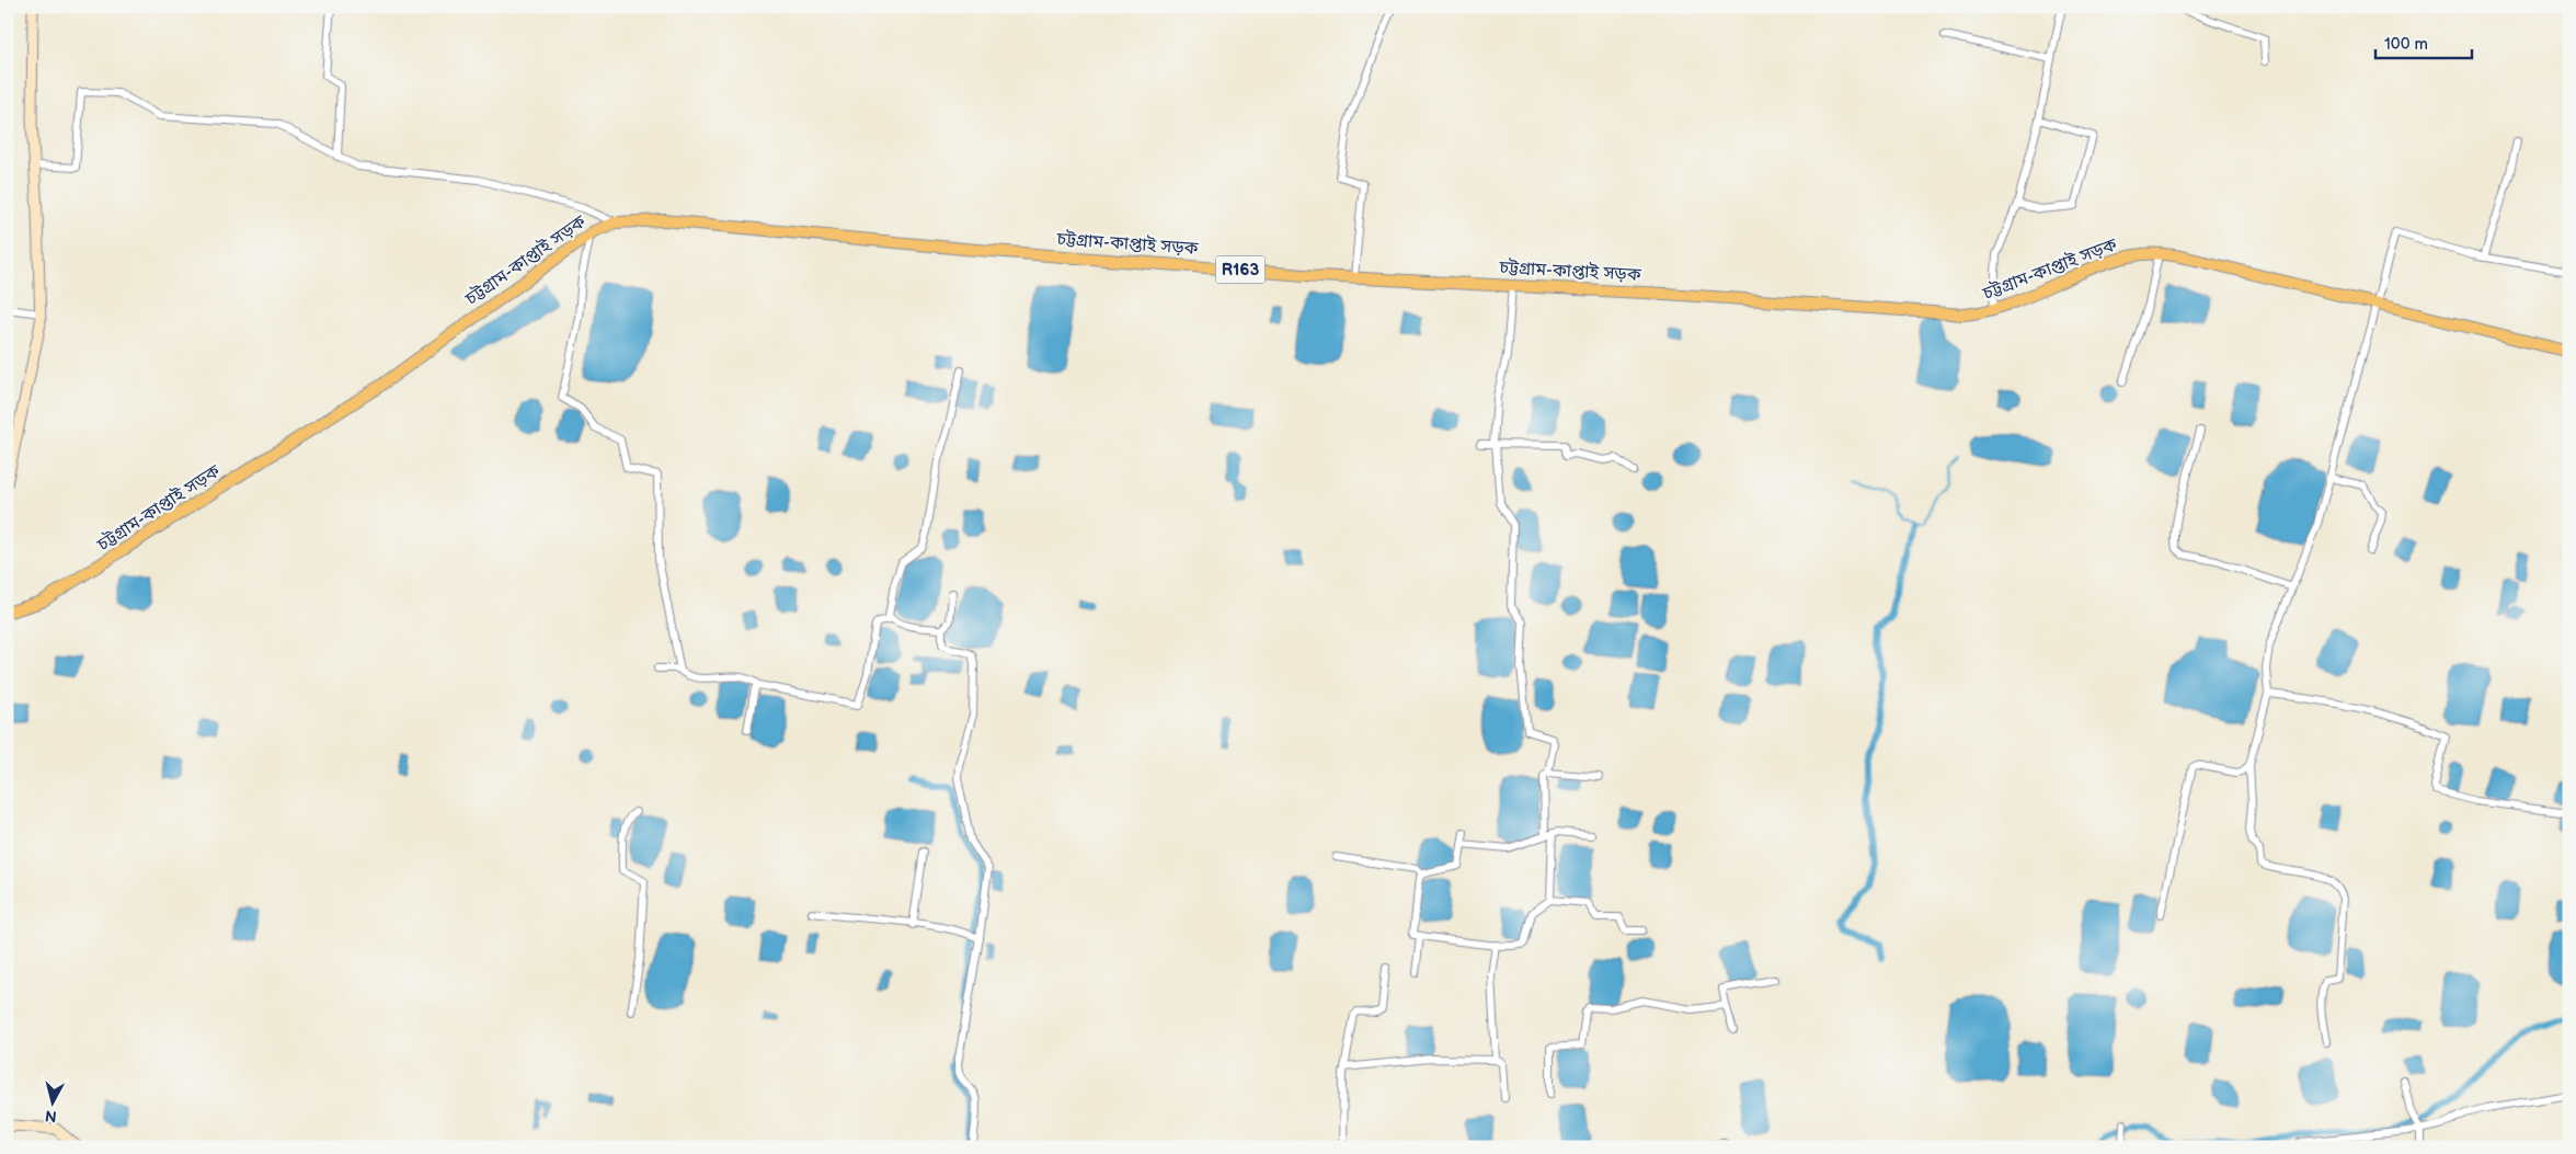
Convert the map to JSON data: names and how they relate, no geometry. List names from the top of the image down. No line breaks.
{"streets":{"main road":["চট্টগ্রাম-কাপ্তাই সড়ক","R163"]},"scale_bar":"100 m","north":"bottom"}
